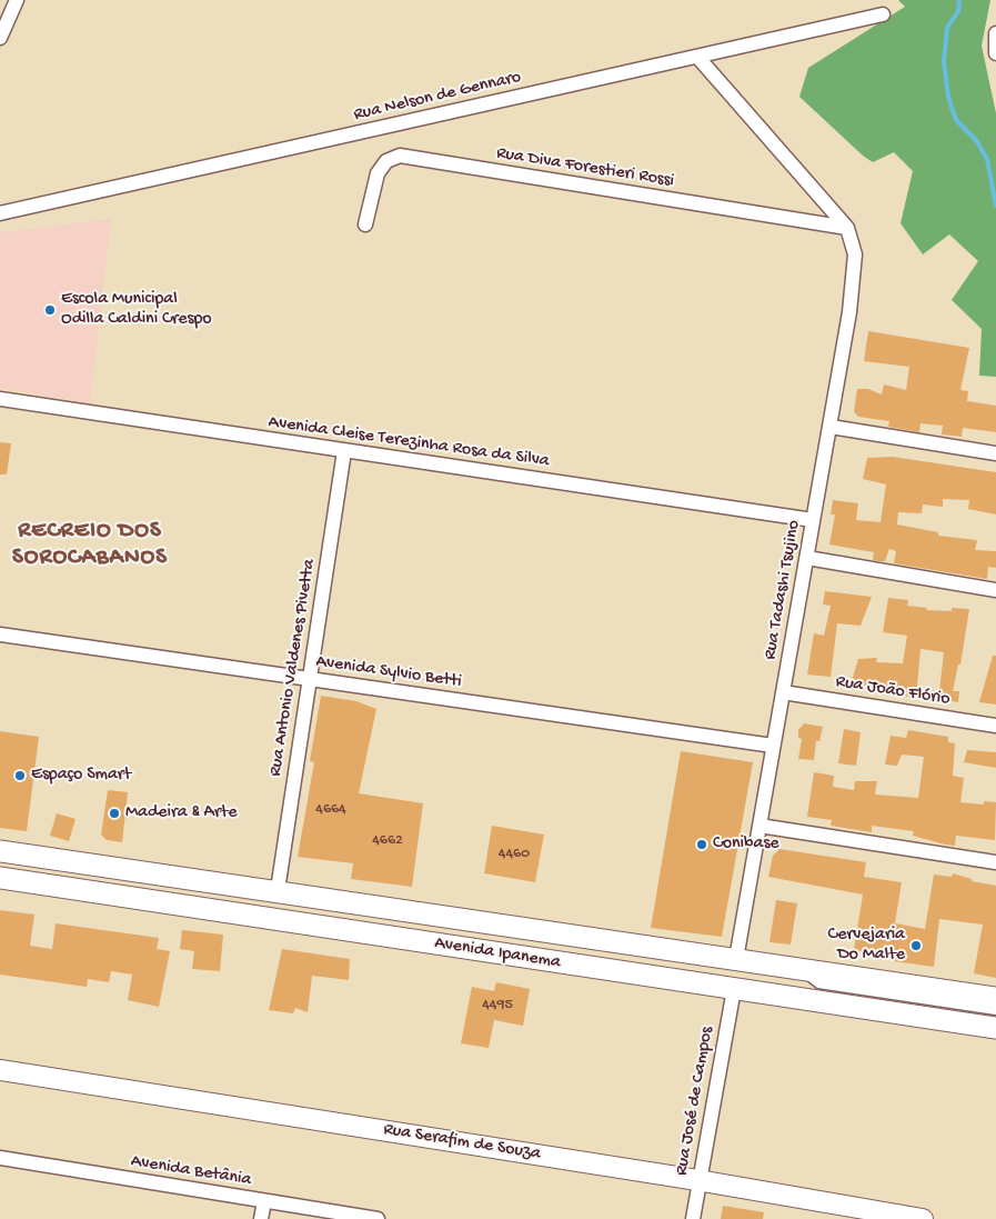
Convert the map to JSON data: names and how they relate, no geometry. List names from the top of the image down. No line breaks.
{"streets":{"main road":["Avenida Ipanema"],"street":["Rua Nelson de Gennaro","Rua Diva Forestieri Rossi","Avenida Cleise Terezinha Rosa da Silva","Rua Tadashi Tsujino","Rua Antonio Valdenes Pivetta","Avenida Sylvio Betti","Rua João Flório","Rua José de Campos","Rua Serafim de Souza","Avenida Betânia"]},"crossings":[["Rua Diva Forestieri Rossi","Rua Tadashi Tsujino"],["Avenida Cleise Terezinha Rosa da Silva","Rua Tadashi Tsujino"],["Avenida Cleise Terezinha Rosa da Silva","Rua Antonio Valdenes Pivetta"],["Rua Tadashi Tsujino","Avenida Sylvio Betti"],["Rua Tadashi Tsujino","Rua João Flório"],["Rua Tadashi Tsujino","Avenida Ipanema"],["Rua Antonio Valdenes Pivetta","Avenida Sylvio Betti"],["Rua Antonio Valdenes Pivetta","Avenida Ipanema"],["Avenida Ipanema","Rua José de Campos"],["Rua José de Campos","Rua Serafim de Souza"]],"districts":["RECREIO DOS SOROCABANOS"],"places":["Escola Municipal Odilla Caldini Crespo","Espaço Smart","Madeira & Arte","Conibase","Cervejaria Do Malte"],"house_numbers":["4664","4662","4460","4495"]}
